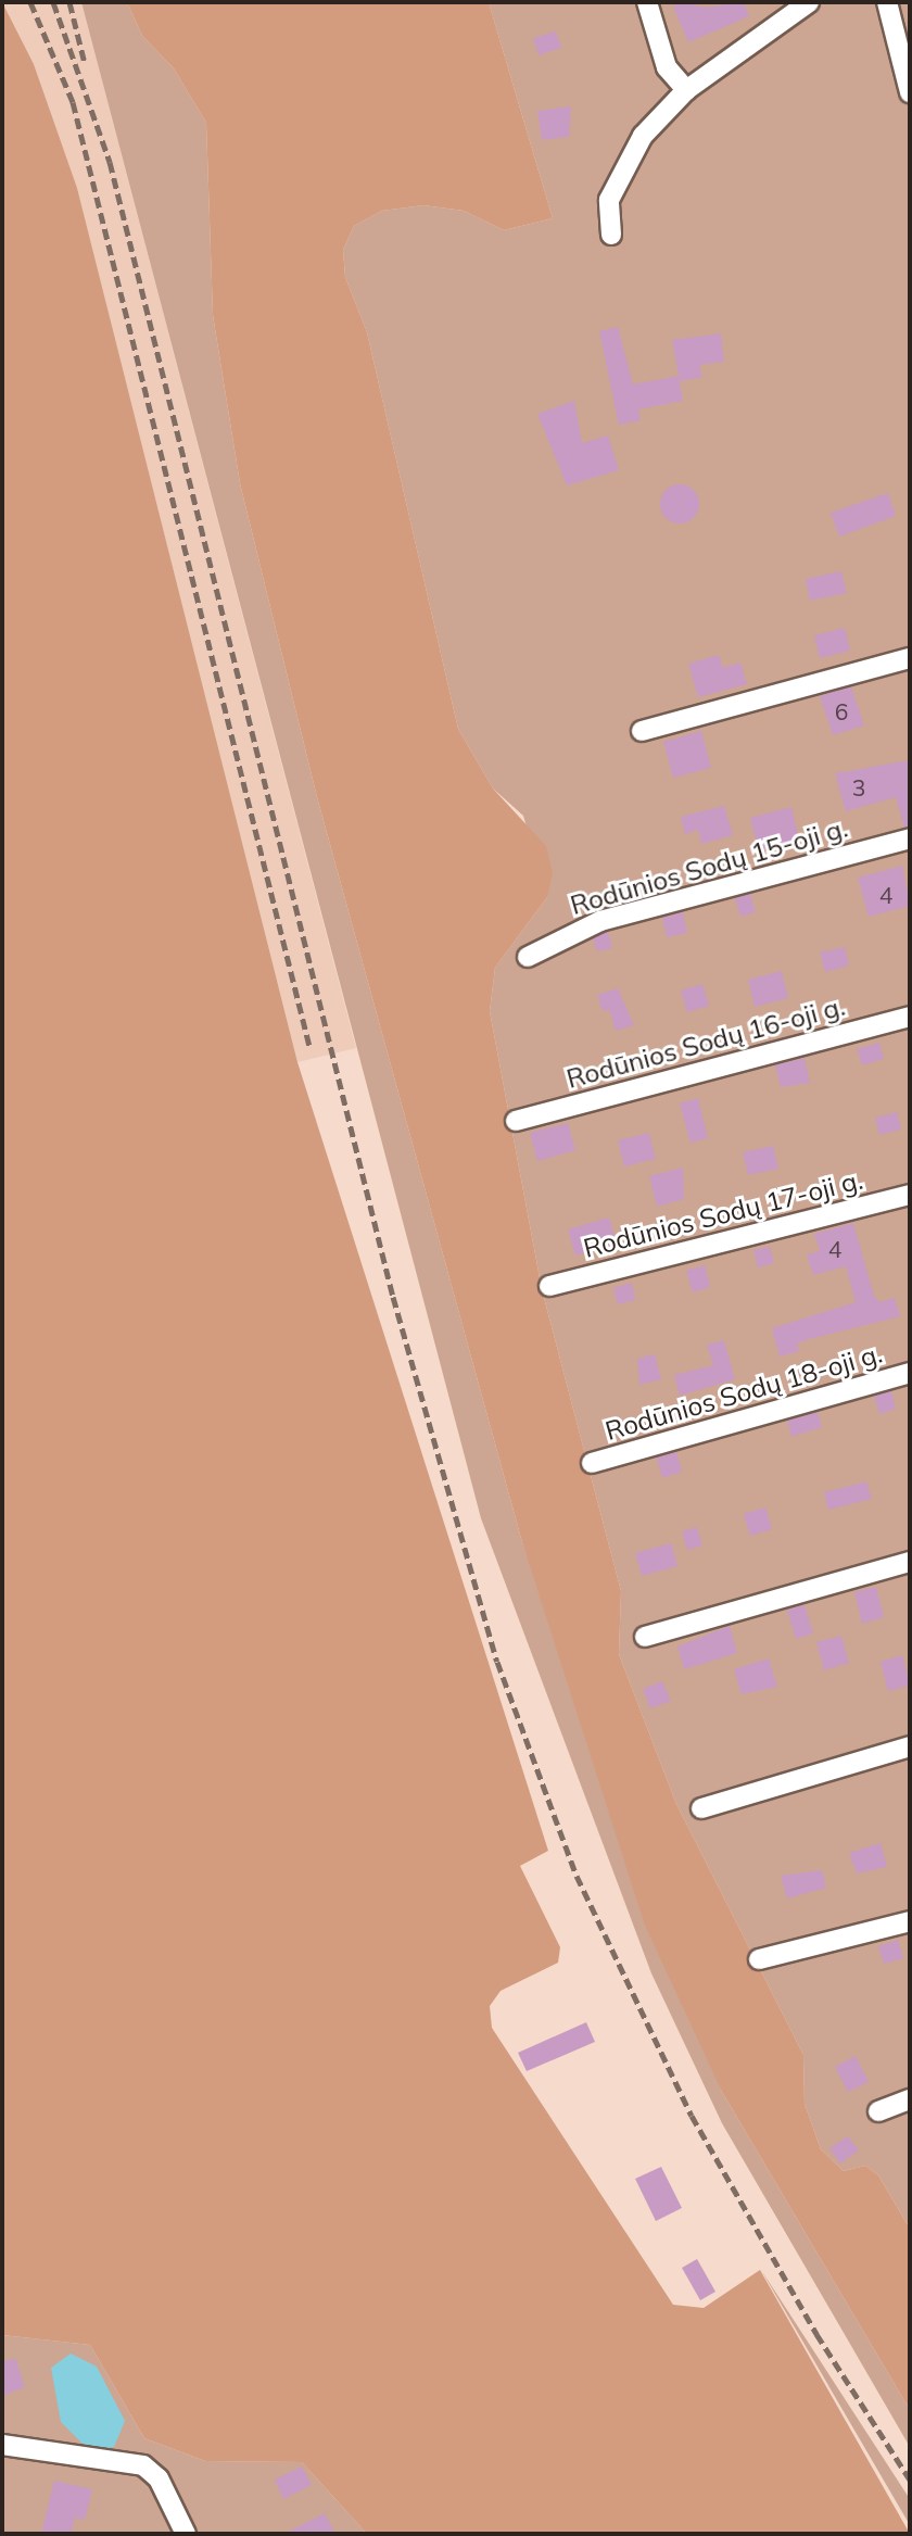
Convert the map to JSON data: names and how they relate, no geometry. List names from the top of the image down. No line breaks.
{"streets":{"street":["Rodūnios Sodų 15-oji g.","Rodūnios Sodų 16-oji g.","Rodūnios Sodų 17-oji g.","Rodūnios Sodų 18-oji g."]},"house_numbers":["6","3","4","4"]}
